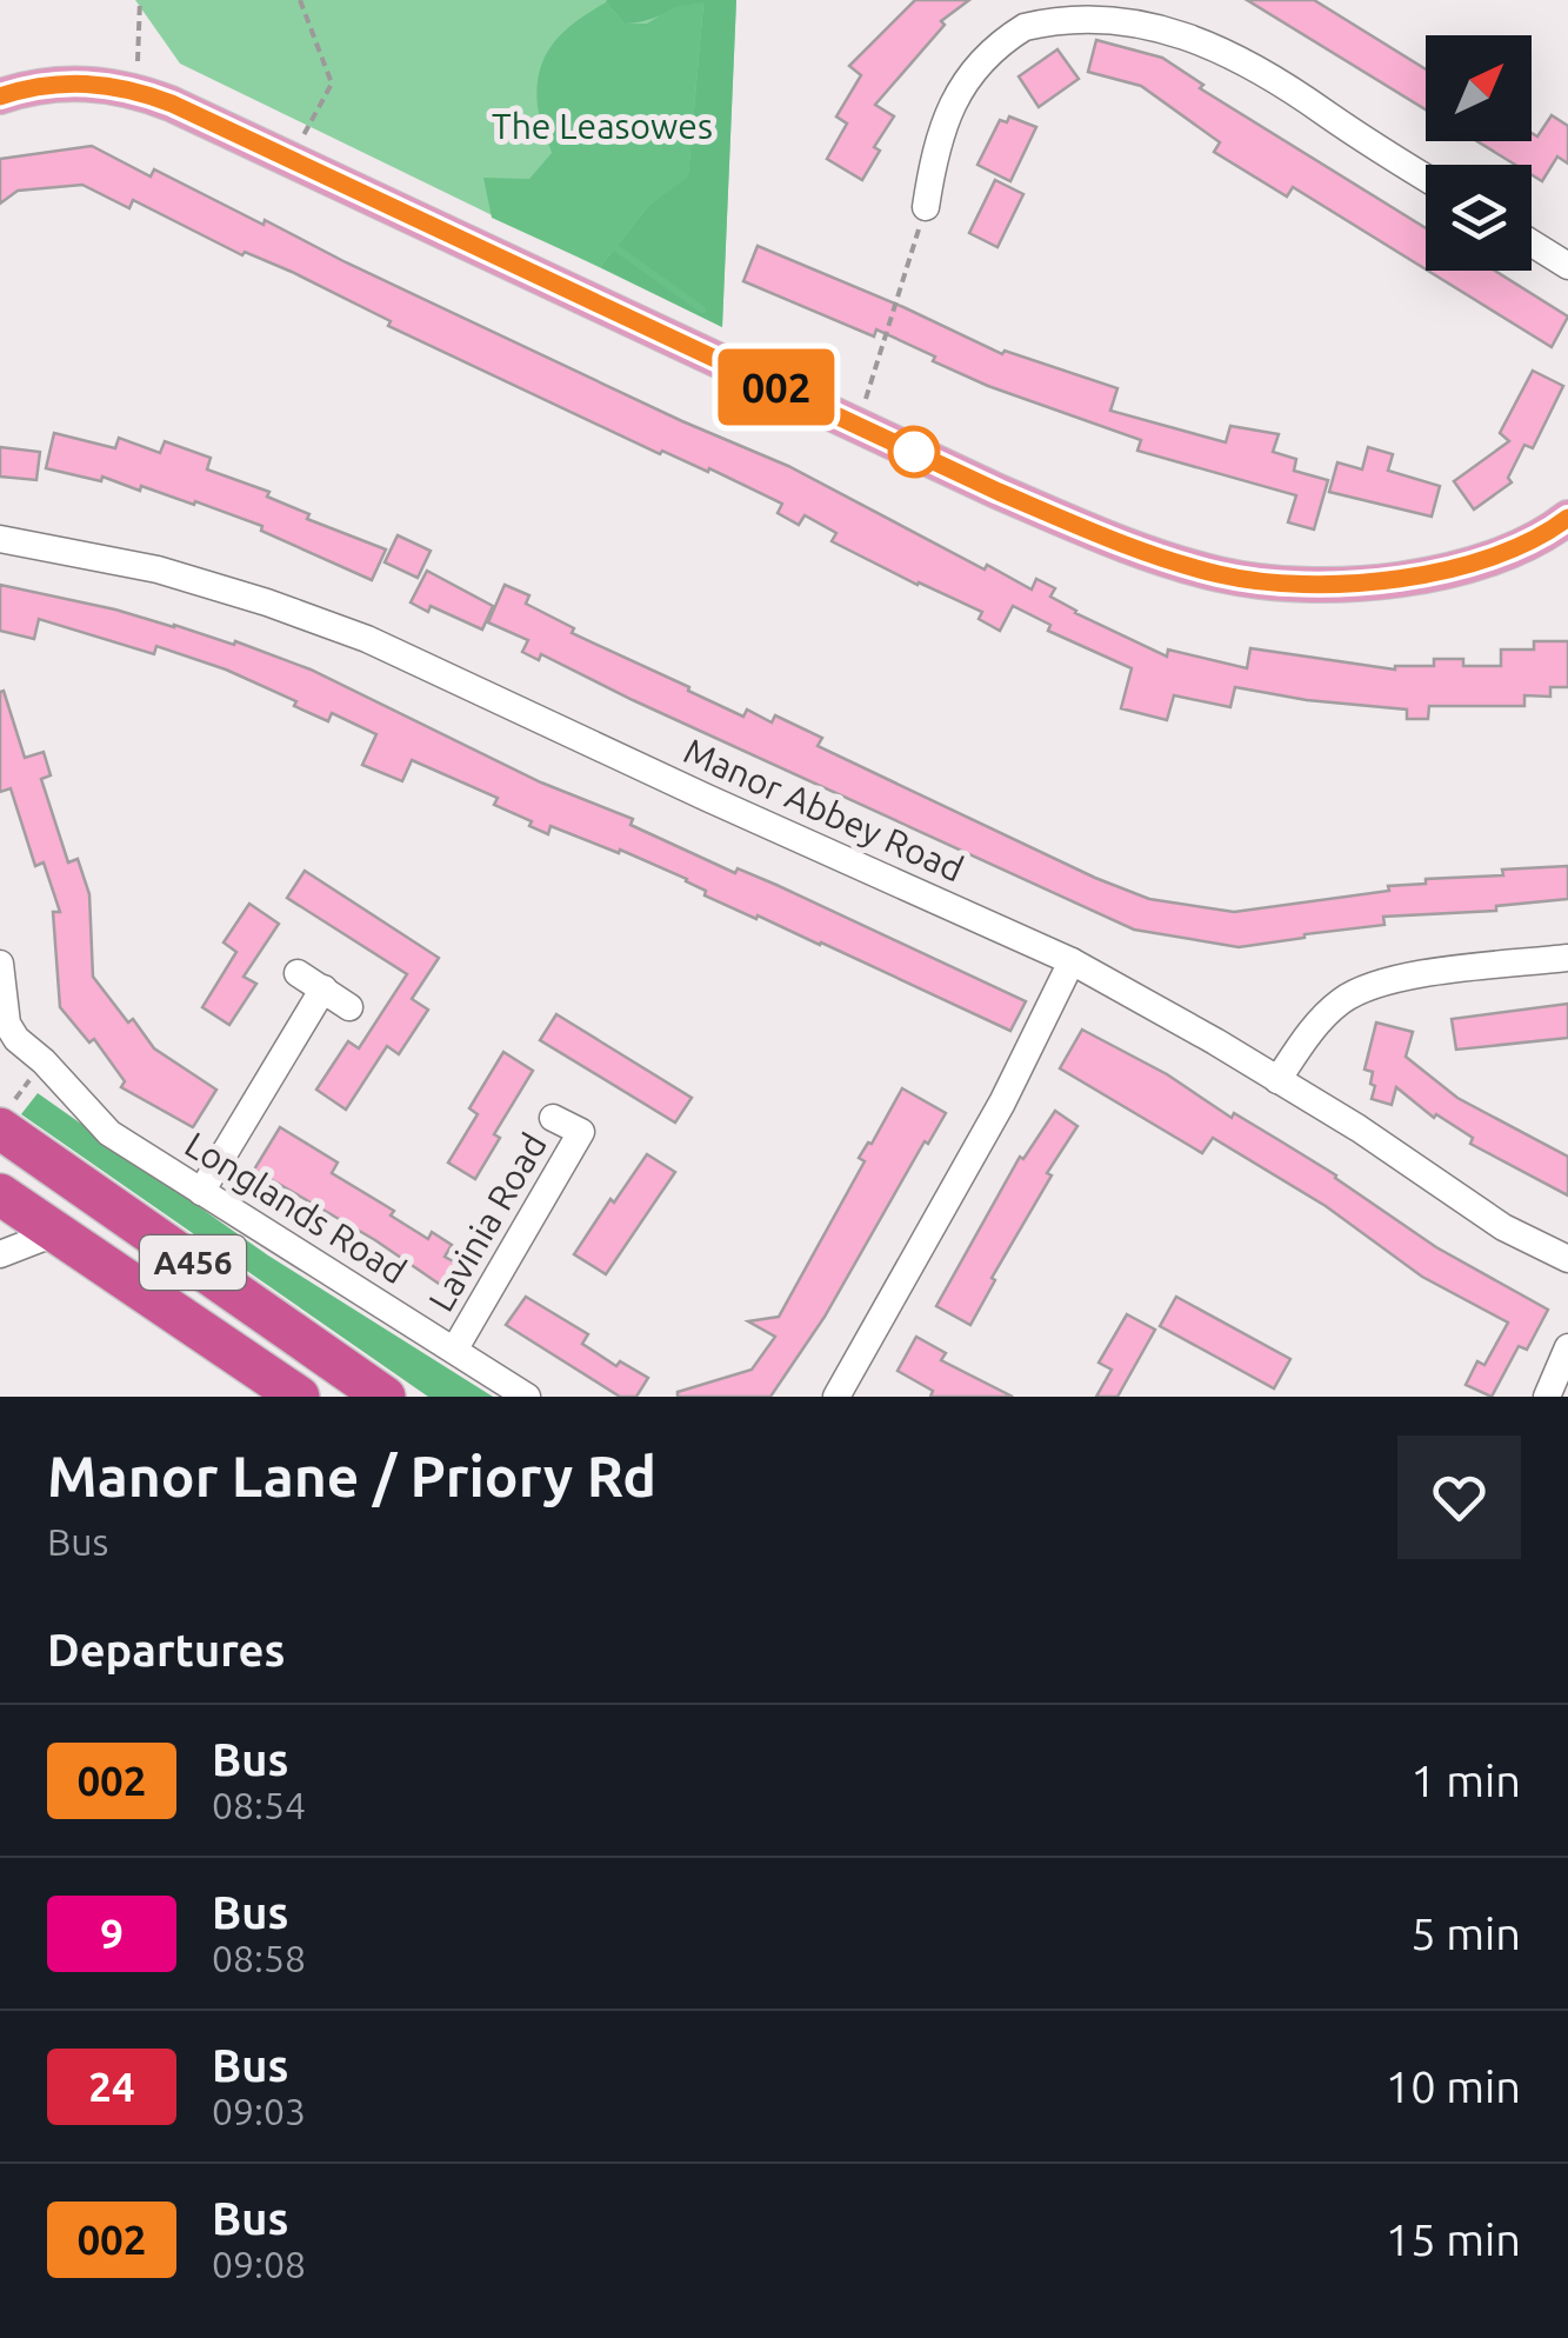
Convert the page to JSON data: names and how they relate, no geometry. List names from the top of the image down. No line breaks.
{"streets":{"highway":["A456"],"street":["Manor Abbey Road","Longlands Road","Lavinia Road"]},"crossings":[["Longlands Road","Lavinia Road"]],"parks":["The Leasowes"],"lines":["bus line 002"],"north":"top right","page":{"on_map":"002","heading":[["Manor Lane / Priory Rd","Bus"],"Departures"],"list":[{"mark":"002","name":"Bus","note":"08:54","value":"1 min"},{"mark":"9","name":"Bus","note":"08:58","value":"5 min"},{"mark":"24","name":"Bus","note":"09:03","value":"10 min"},{"mark":"002","name":"Bus","note":"09:08","value":"15 min"}]}}
